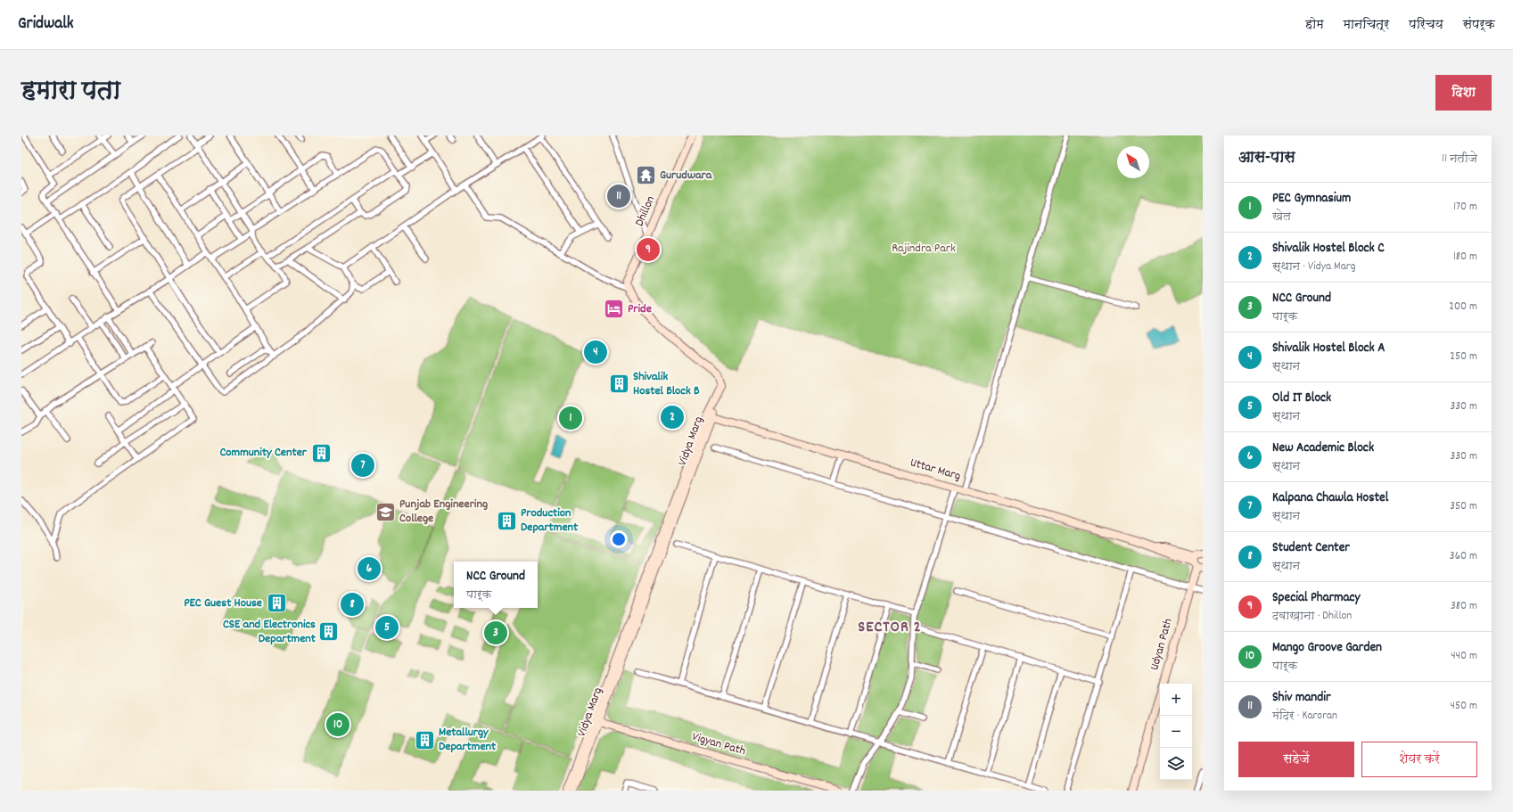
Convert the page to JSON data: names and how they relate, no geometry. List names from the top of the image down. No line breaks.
{"streets":{"main road":["Dhillon","Vidya Marg","Uttar Marg","Udyan Path","Vigyan Path"]},"crossings":[["Dhillon","Vidya Marg"],["Vidya Marg","Uttar Marg"],["Vidya Marg","Vigyan Path"],["Uttar Marg","Udyan Path"]],"districts":["SECTOR 2"],"parks":["Rajindra Park"],"places":{"temple":["Gurudwara"],"hotel":["Pride"],"building":["Shivalik Hostel Block B","Community Center","Production Department","PEC Guest House","CSE and Electronics Department","Metallurgy Department"],"school or university":["Punjab Engineering College"]},"north":"top left","page":{"header":"Gridwalk","nav":["होम","मानचित्र","परिचय","संपर्क"],"title":"हमारा पता","buttons":["दिशा",["सहेजें","शेयर करें"]],"heading":["आस-पास","11 नतीजे"],"list":[{"mark":"1","name":"PEC Gymnasium","note":"खेल","value":"170 m"},{"mark":"2","name":"Shivalik Hostel Block C","note":"स्थान · Vidya Marg","value":"180 m"},{"mark":"3","name":"NCC Ground","note":"पार्क","value":"200 m"},{"mark":"4","name":"Shivalik Hostel Block A","note":"स्थान","value":"250 m"},{"mark":"5","name":"Old IT Block","note":"स्थान","value":"330 m"},{"mark":"6","name":"New Academic Block","note":"स्थान","value":"330 m"},{"mark":"7","name":"Kalpana Chawla Hostel","note":"स्थान","value":"350 m"},{"mark":"8","name":"Student Center","note":"स्थान","value":"360 m"},{"mark":"9","name":"Special Pharmacy","note":"दवाख़ाना · Dhillon","value":"380 m"},{"mark":"10","name":"Mango Groove Garden","note":"पार्क","value":"440 m"},{"mark":"11","name":"Shiv mandir","note":"मंदिर · Karoran","value":"450 m"}],"pins":["11","9","4","2","1","7","6","8","5","3","10"],"popup":["NCC Ground","पार्क"],"map_buttons":["+","−"]}}
